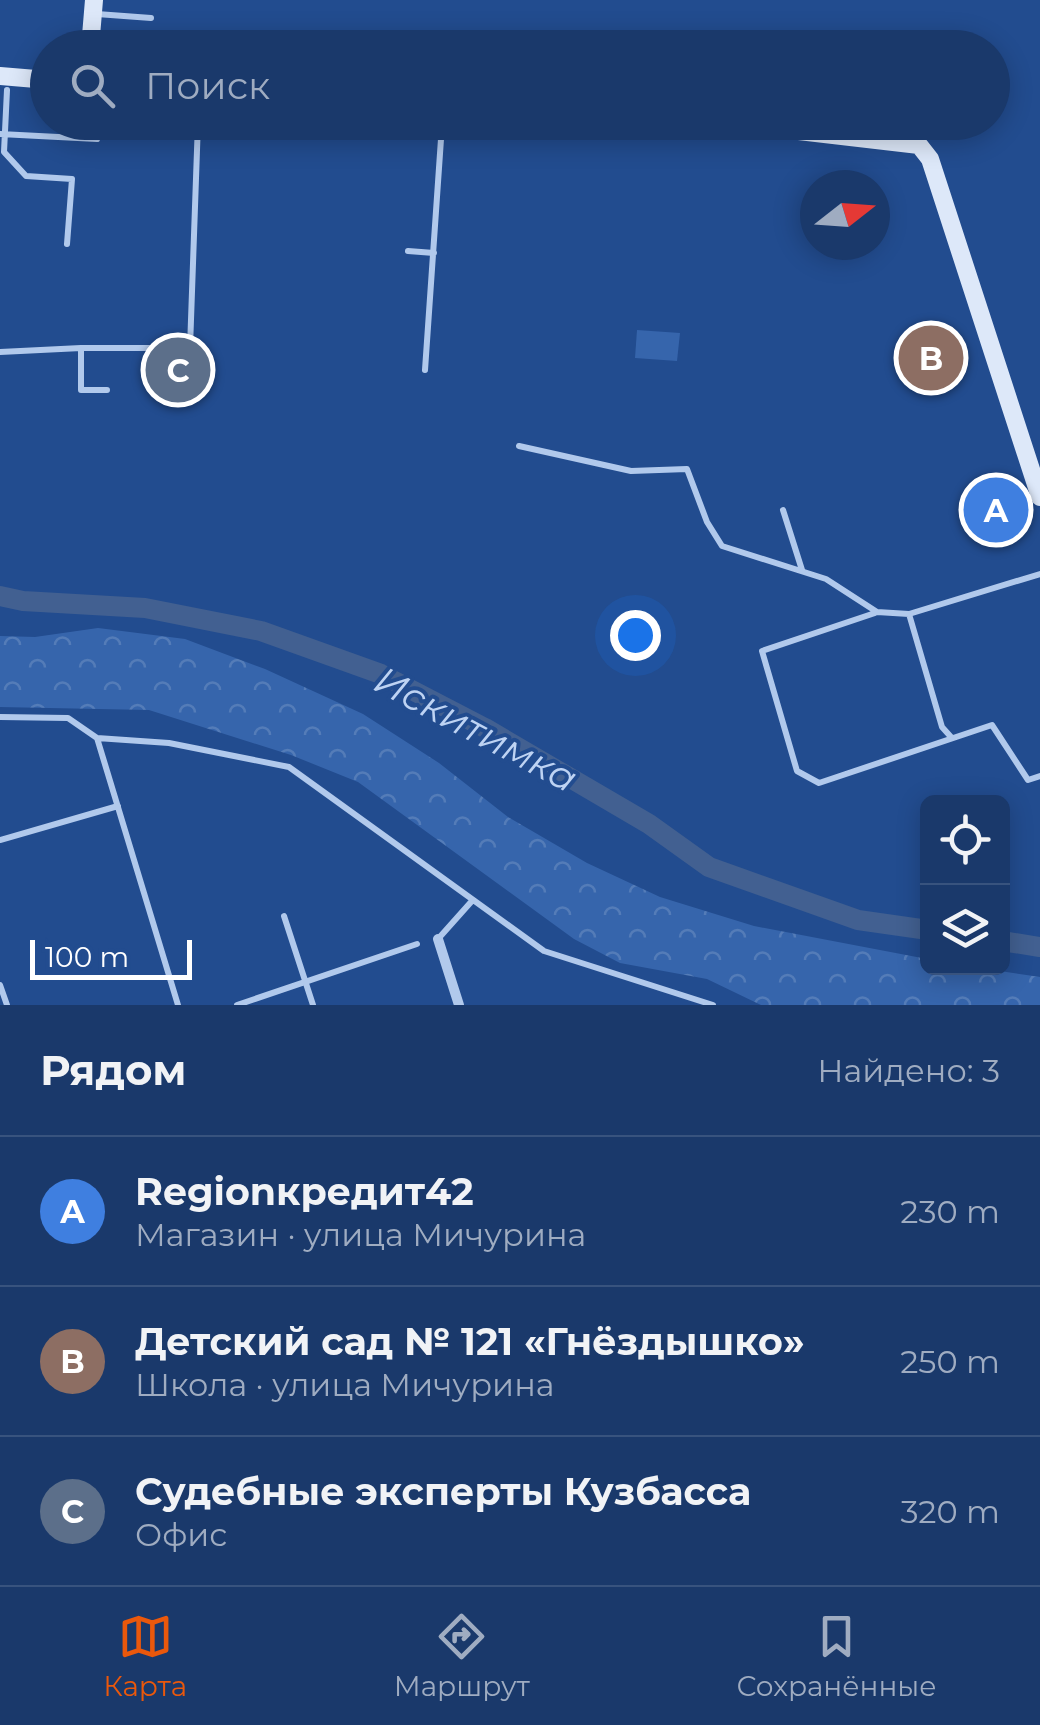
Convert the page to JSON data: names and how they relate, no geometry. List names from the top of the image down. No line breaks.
{"water":["Искитимка"],"scale_bar":"100 m","north":"right","page":{"search":"Поиск","pins":["B","C","A"],"scale":"100 m","heading":["Рядом","Найдено: 3"],"list":[{"mark":"A","name":"Regionкредит42","note":"Магазин · улица Мичурина","value":"230 m"},{"mark":"B","name":"Детский сад № 121 «Гнёздышко»","note":"Школа · улица Мичурина","value":"250 m"},{"mark":"C","name":"Судебные эксперты Кузбасса","note":"Офис","value":"320 m"}],"nav":["Карта","Маршрут","Сохранённые"]}}
